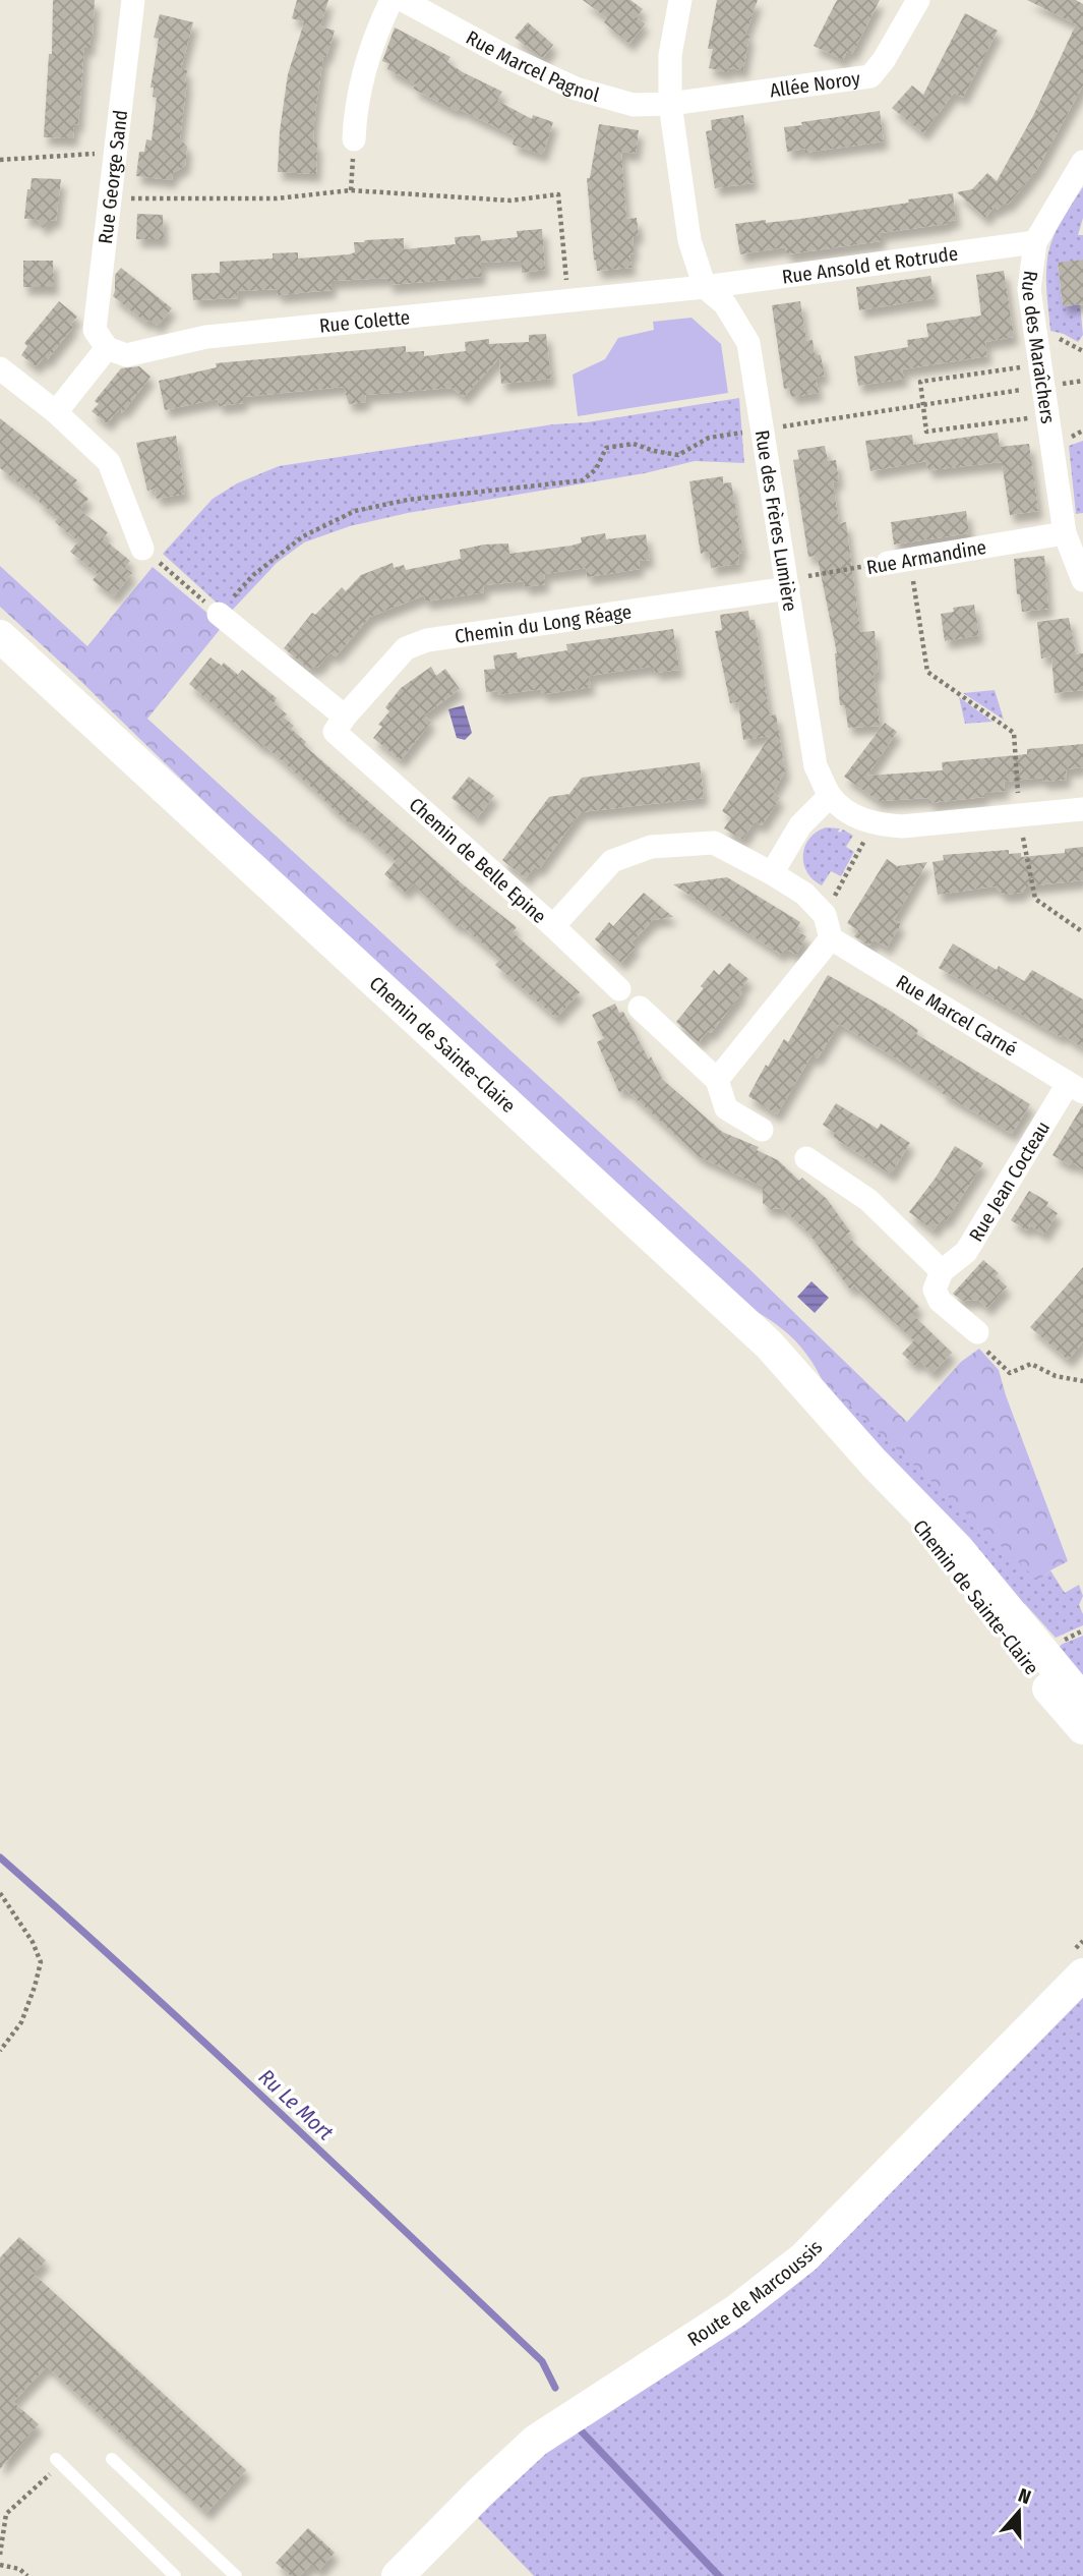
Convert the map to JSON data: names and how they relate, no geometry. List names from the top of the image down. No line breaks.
{"streets":{"main road":["Chemin de Sainte-Claire","Route de Marcoussis"],"street":["Rue Marcel Pagnol","Allée Noroy","Rue George Sand","Rue Ansold et Rotrude","Rue Colette","Rue des Maraîchers","Rue des Frères Lumière","Rue Armandine","Chemin du Long Réage","Chemin de Belle Epine","Rue Marcel Carné","Rue Jean Cocteau"]},"crossings":[["Rue Marcel Pagnol","Allée Noroy"],["Rue Marcel Pagnol","Rue des Frères Lumière"],["Allée Noroy","Rue des Frères Lumière"],["Rue George Sand","Rue Colette"],["Rue Ansold et Rotrude","Rue Colette"],["Rue Ansold et Rotrude","Rue des Maraîchers"],["Rue Ansold et Rotrude","Rue des Frères Lumière"],["Rue Colette","Rue des Frères Lumière"],["Rue des Maraîchers","Rue Armandine"],["Rue des Frères Lumière","Rue Armandine"],["Rue des Frères Lumière","Chemin du Long Réage"],["Rue Armandine","Chemin du Long Réage"],["Chemin du Long Réage","Chemin de Belle Epine"],["Rue Marcel Carné","Rue Jean Cocteau"]],"water":["Ru Le Mort"],"north":"top"}
